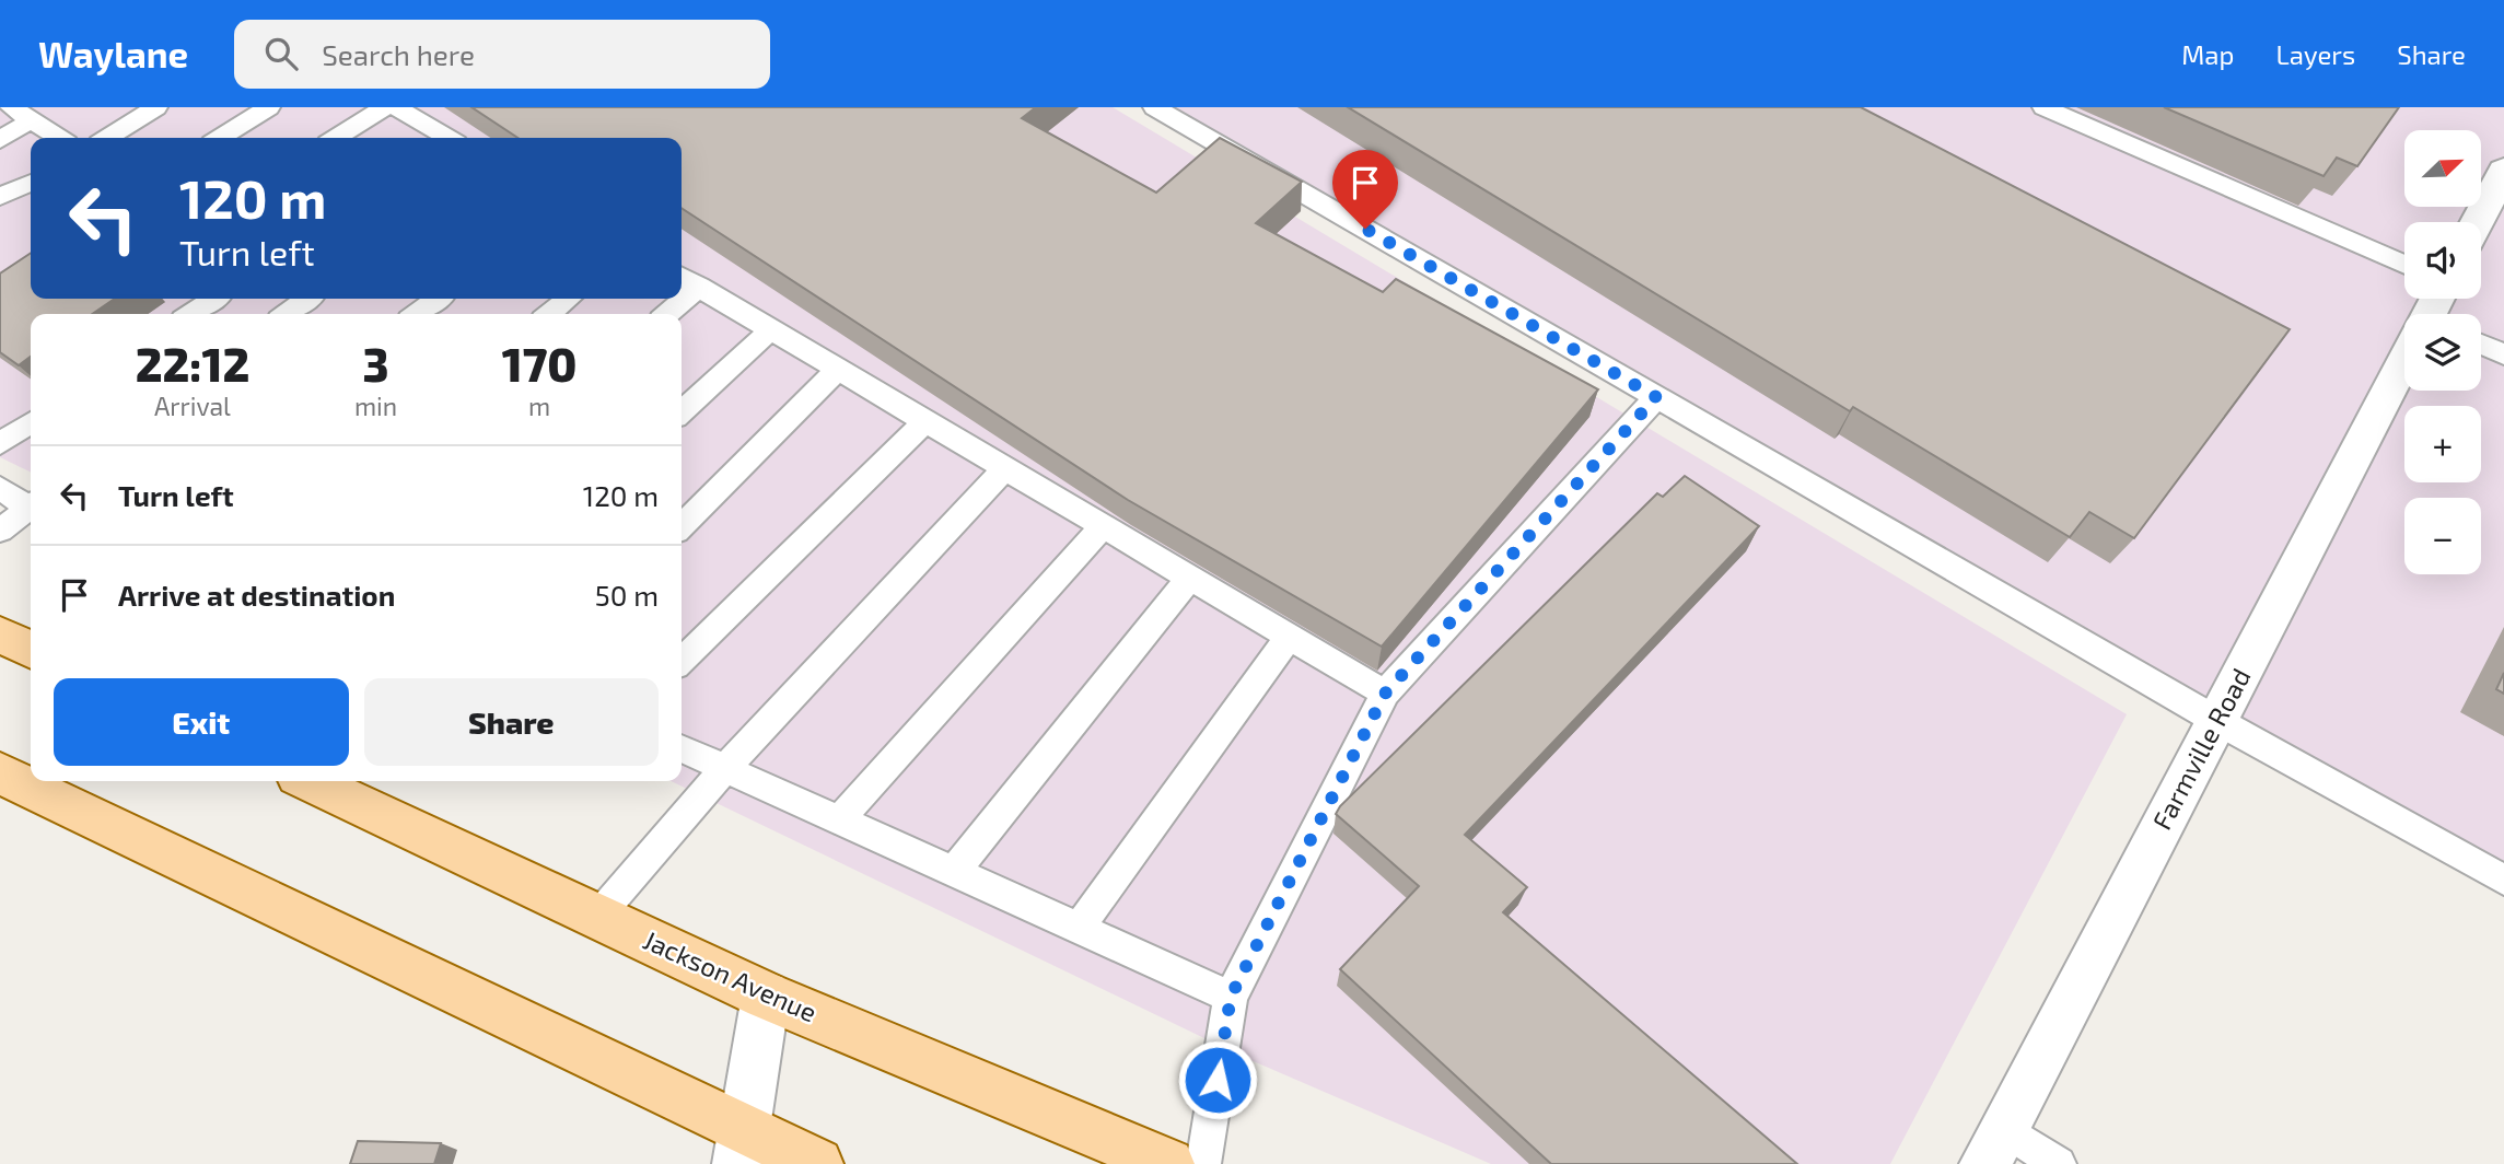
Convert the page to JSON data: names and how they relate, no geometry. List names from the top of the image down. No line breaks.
{"streets":{"main road":["Jackson Avenue"],"street":["Farmville Road"]},"north":"top right","page":{"header":"Waylane","search":"Search here","nav":["Map","Layers","Share"],"map_buttons":["+","−"],"turn":["120 m","Turn left"],"eta":["22:12","Arrival","3","min","170","m"],"list":[{"name":"Turn left","value":"120 m"},{"name":"Arrive at destination","value":"50 m"}],"buttons":["Exit","Share"]}}
